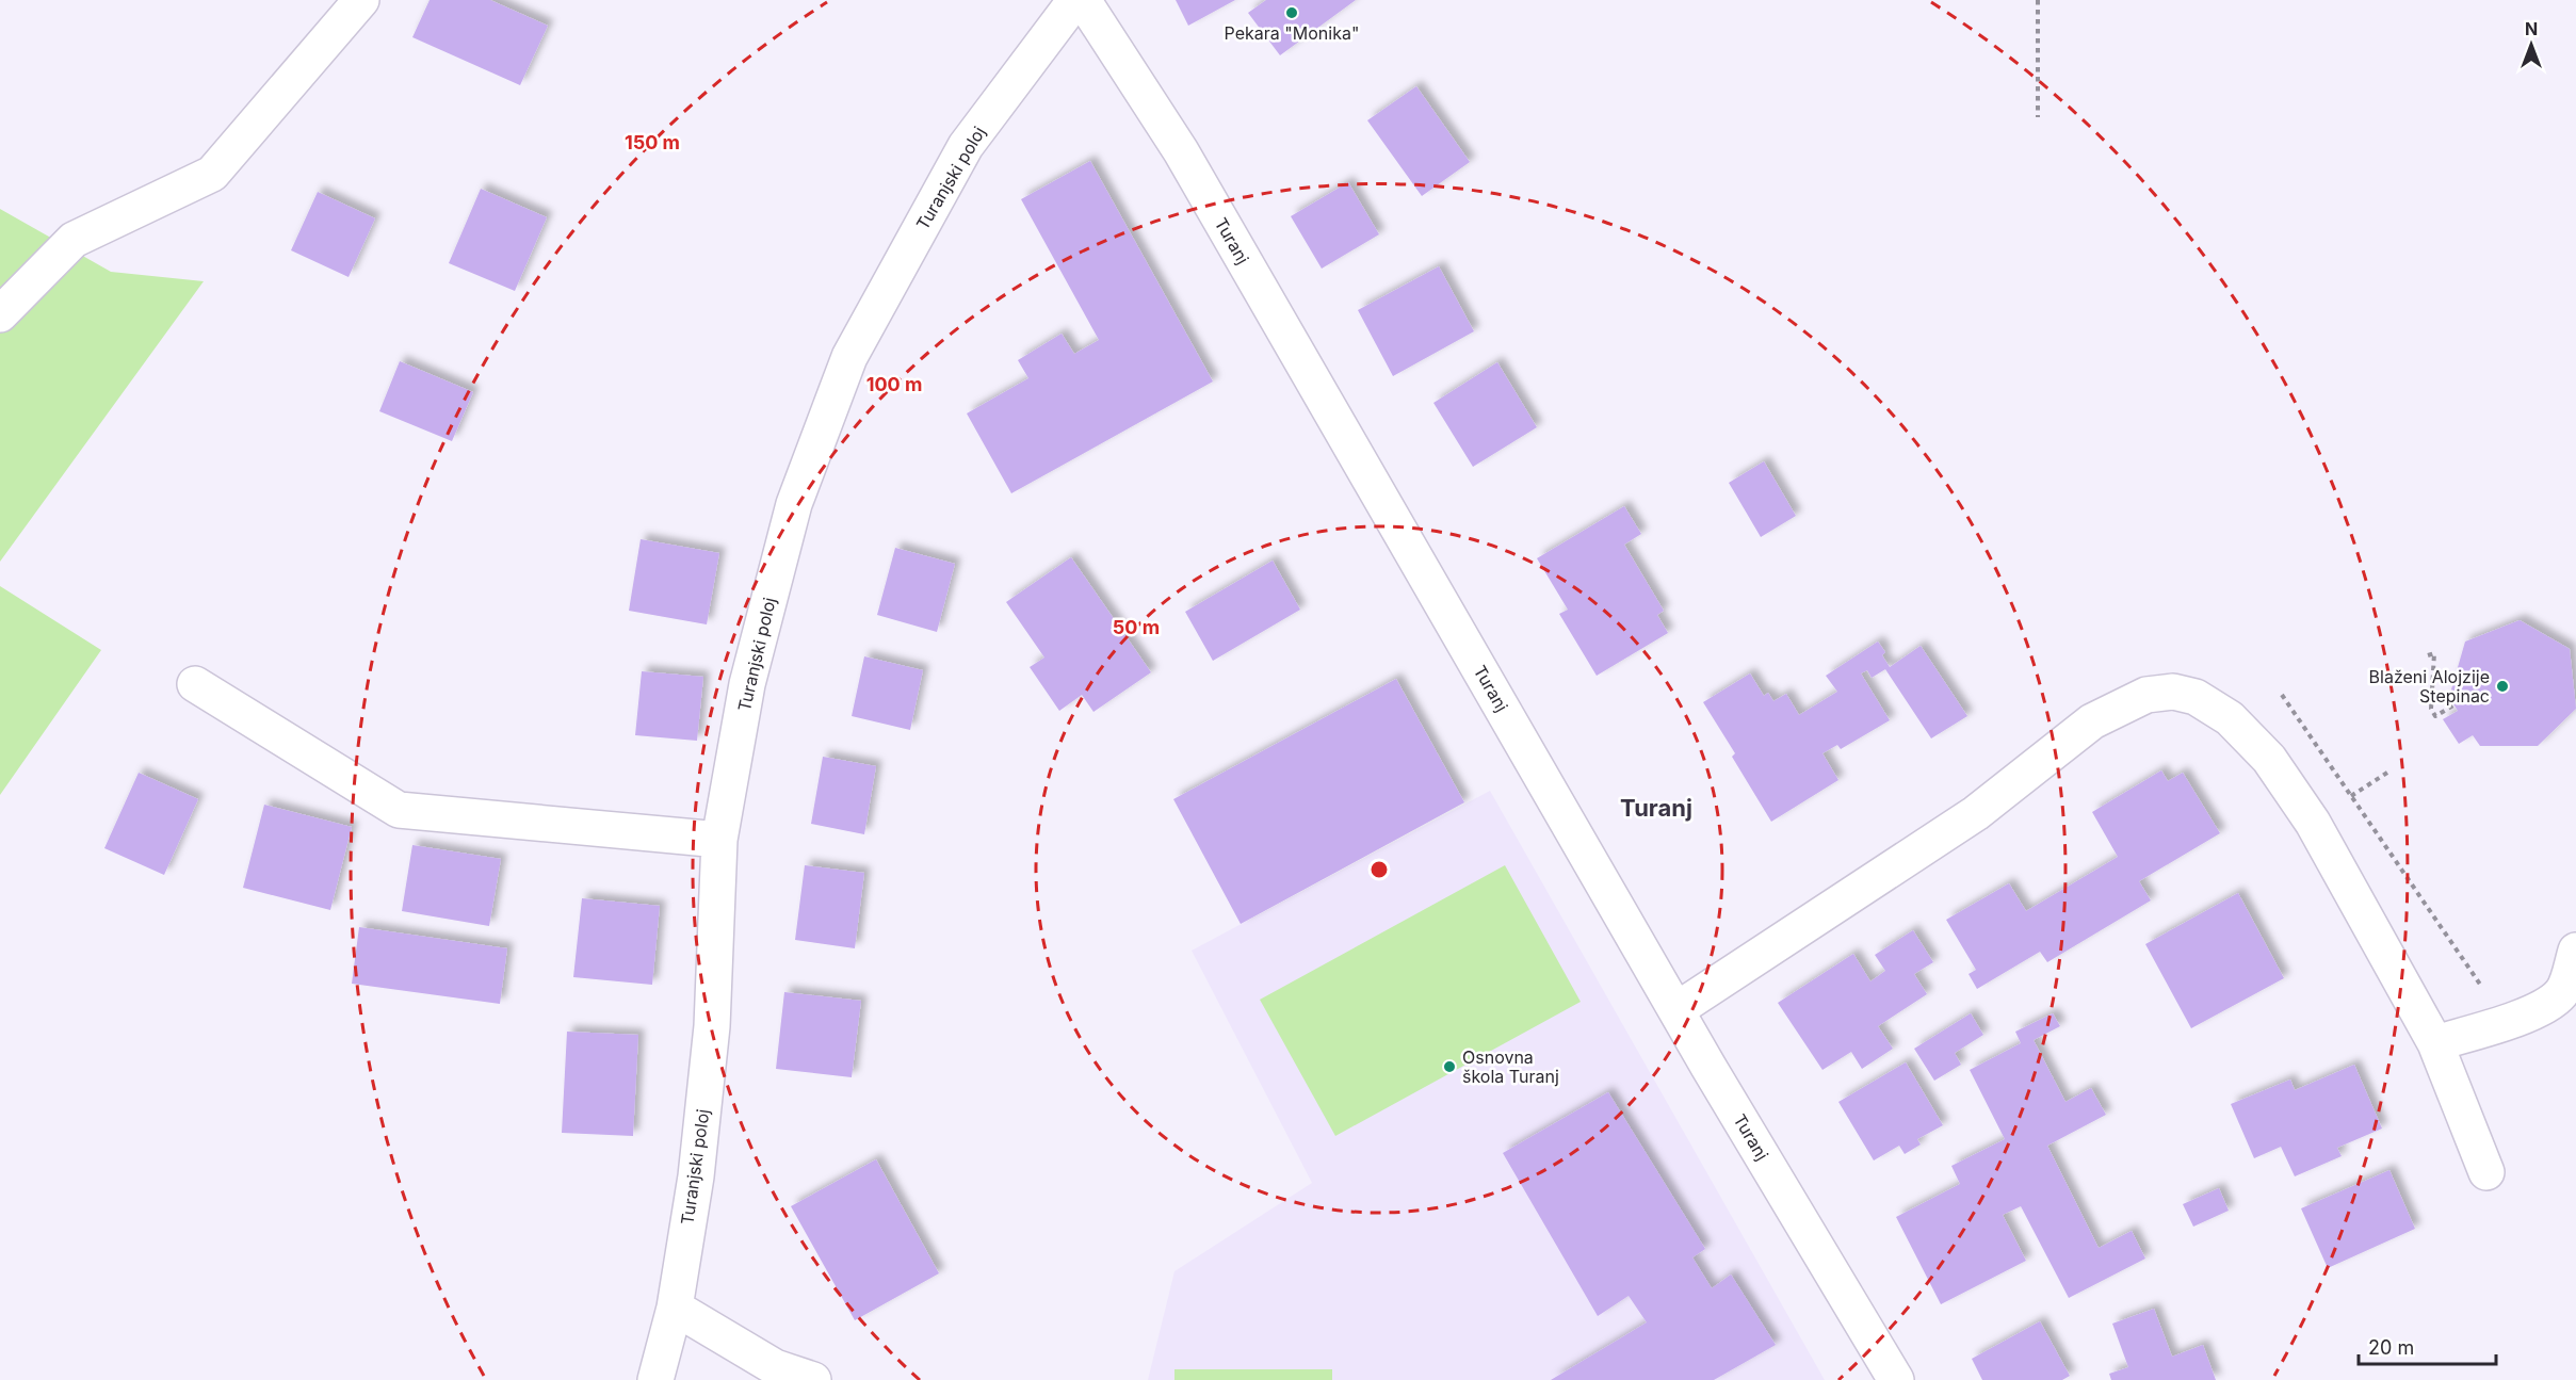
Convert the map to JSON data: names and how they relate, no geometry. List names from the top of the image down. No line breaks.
{"streets":{"street":["Turanjski poloj","Turanj"]},"districts":["Turanj"],"places":["Pekara \"Monika\"","Blaženi Alojzije Stepinac","Osnovna škola Turanj"],"scale_bar":"20 m","north":"top","rings":["150 m","100 m","50 m"]}
